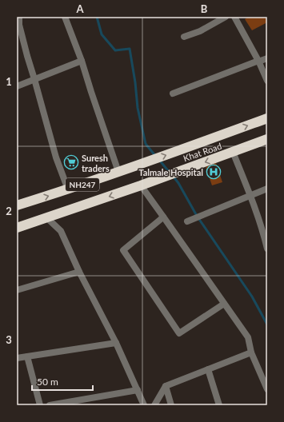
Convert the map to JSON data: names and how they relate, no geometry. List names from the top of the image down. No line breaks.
{"streets":{"highway":["Khat Road","NH247"]},"places":{"supermarket":["Suresh traders"],"hospital":["Talmale Hospital"]},"scale_bar":"50 m","grid":{"columns":["A","B"],"rows":["1","2","3"]}}
